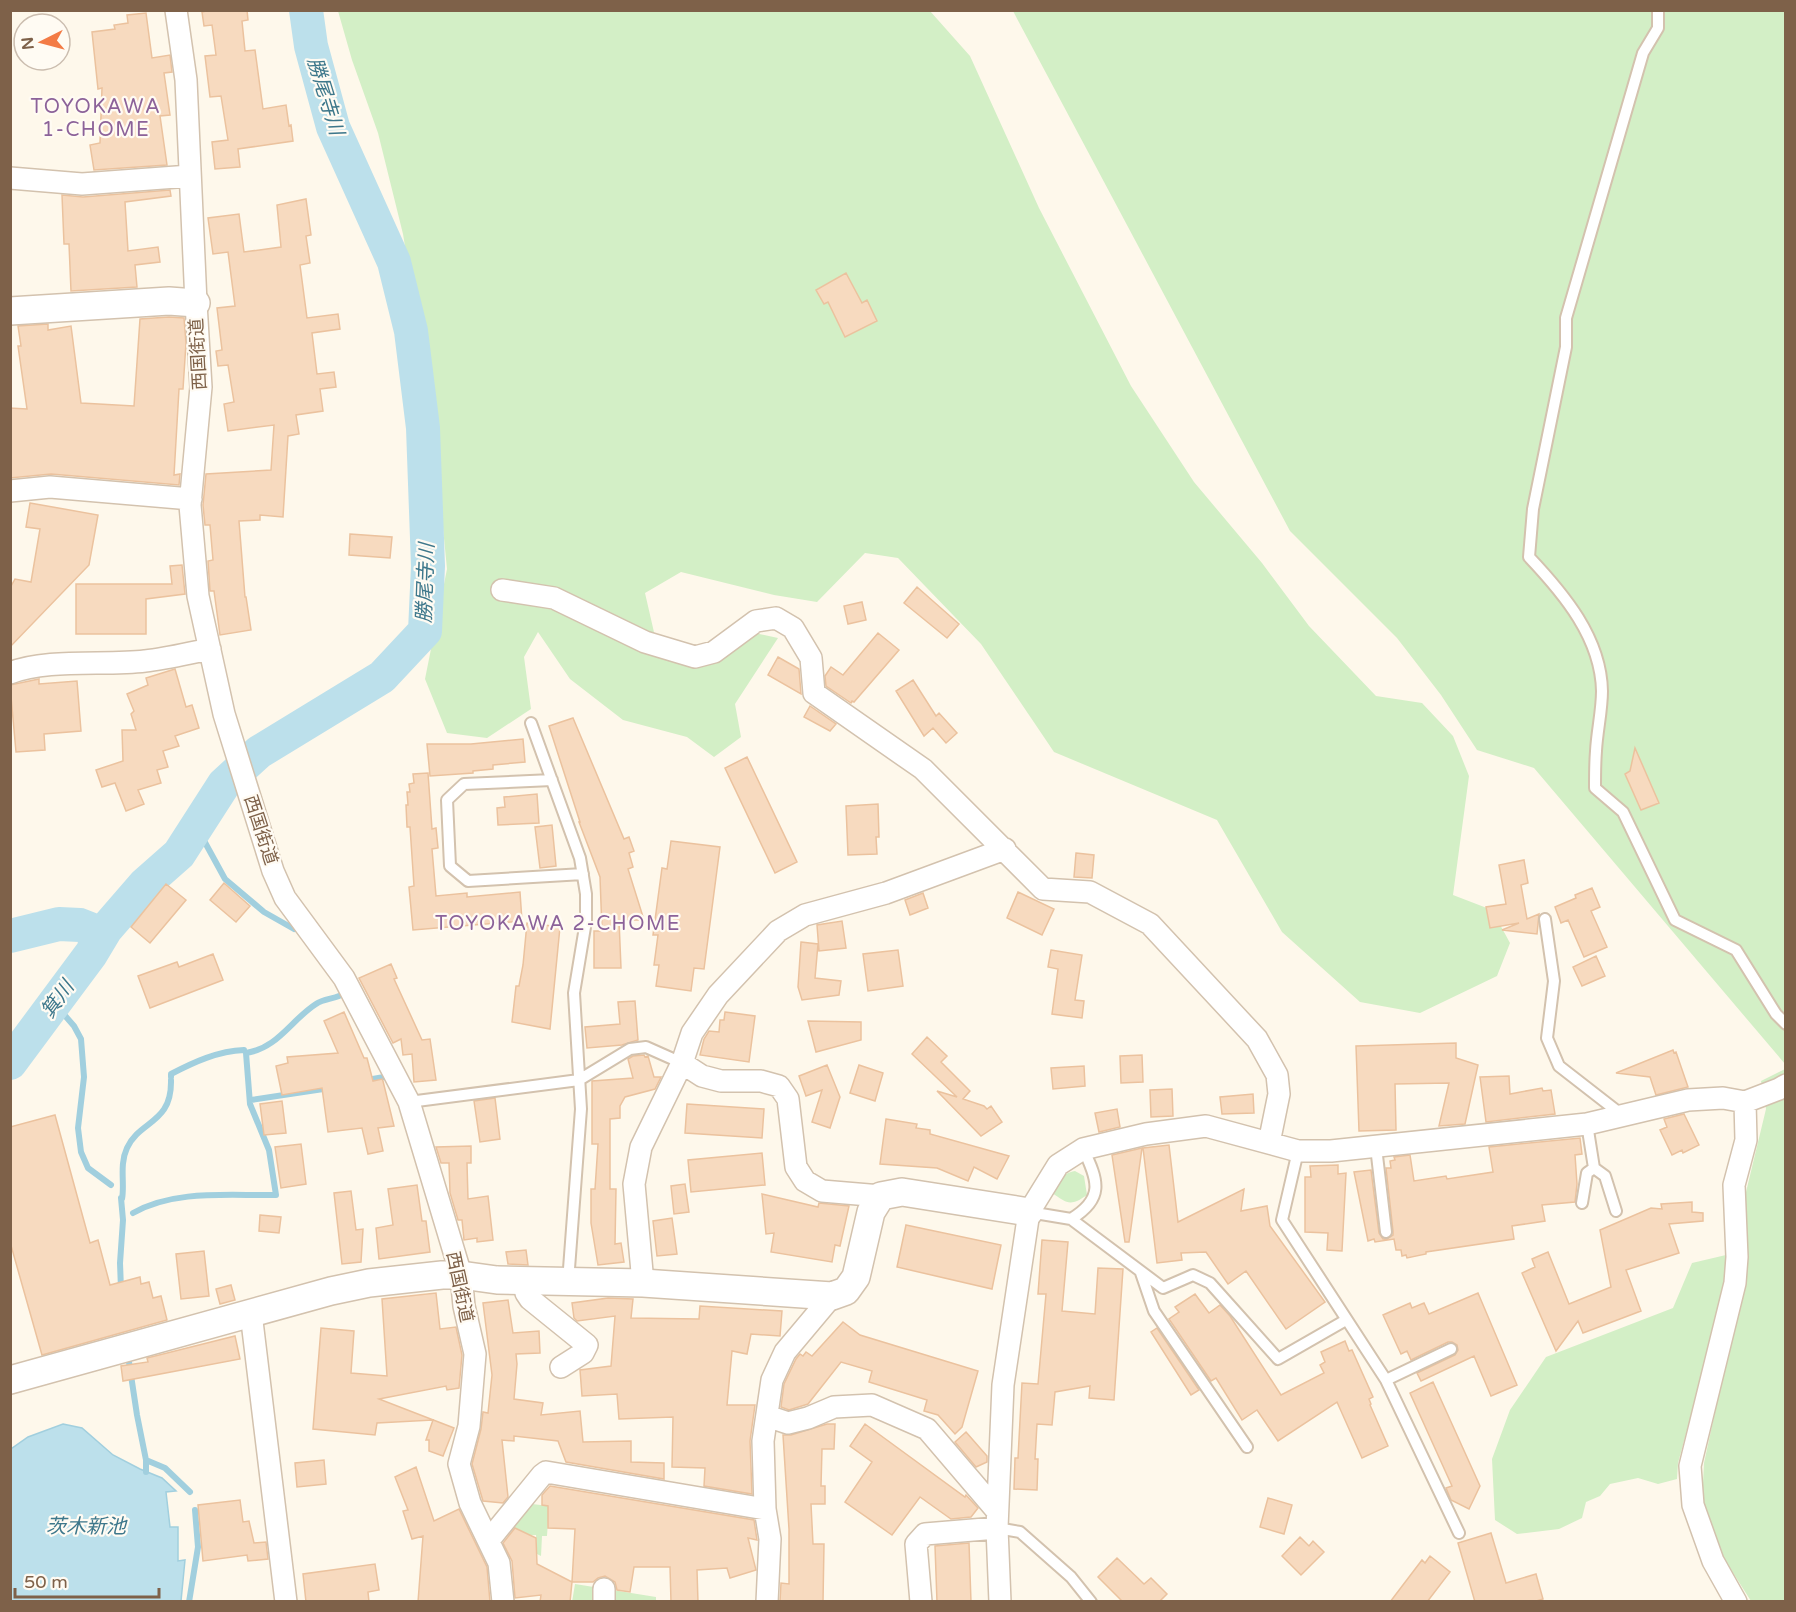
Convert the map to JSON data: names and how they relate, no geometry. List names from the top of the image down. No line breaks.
{"streets":{"street":["西国街道"]},"districts":["TOYOKAWA 1-CHOME","TOYOKAWA 2-CHOME"],"water":["勝尾寺川","箕川","茨木新池"],"scale_bar":"50 m","north":"left"}
